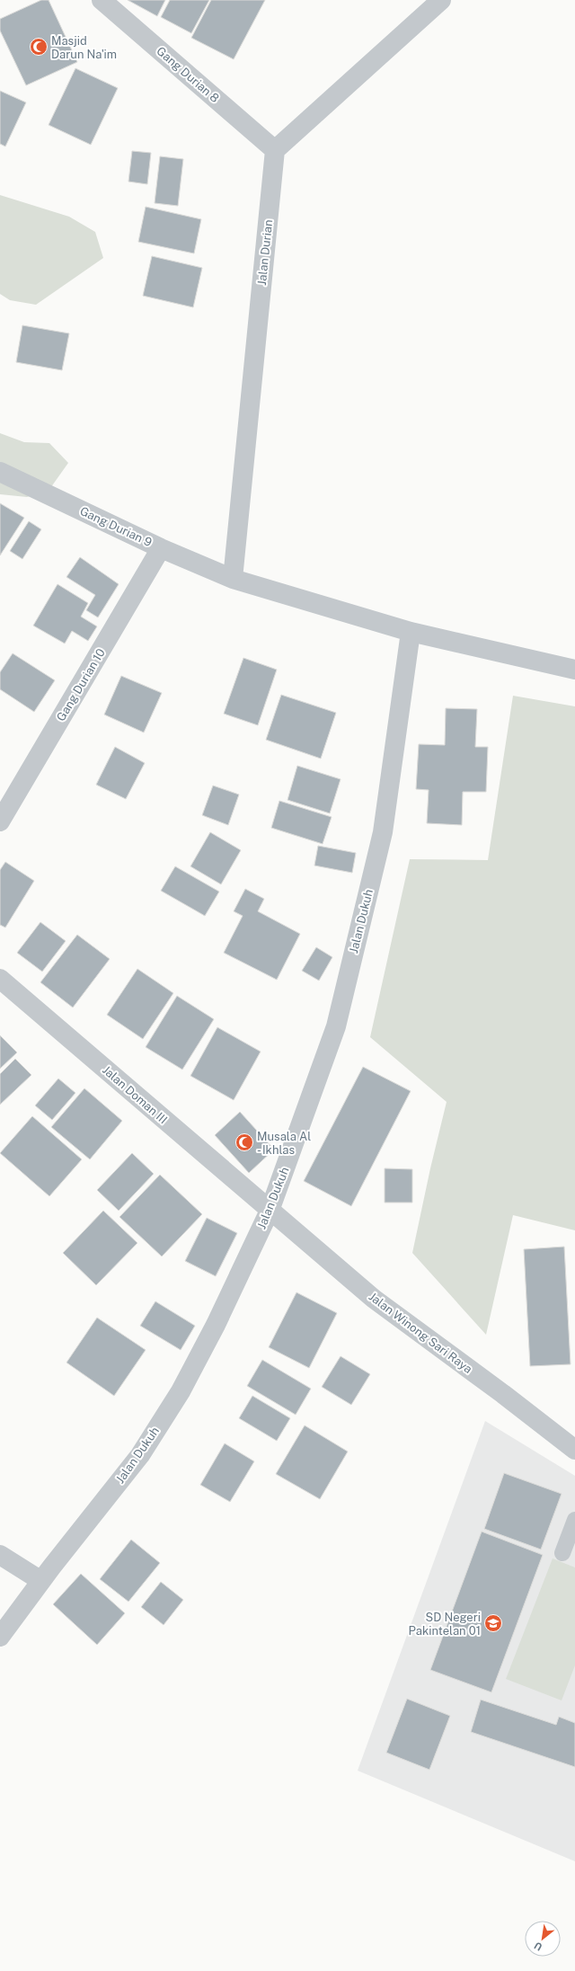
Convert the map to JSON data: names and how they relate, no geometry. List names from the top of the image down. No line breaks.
{"streets":{"street":["Gang Durian 8","Jalan Durian","Gang Durian 9","Gang Durian 10","Jalan Dukuh","Jalan Doman III","Jalan Winong Sari Raya"]},"crossings":[["Gang Durian 8","Jalan Durian"],["Jalan Durian","Gang Durian 9"],["Gang Durian 9","Gang Durian 10"],["Gang Durian 9","Jalan Dukuh"],["Jalan Dukuh","Jalan Doman III"],["Jalan Dukuh","Jalan Winong Sari Raya"],["Jalan Doman III","Jalan Winong Sari Raya"]],"places":{"mosque":["Masjid Darun Na'im","Musala Al - Ikhlas"],"school or university":["SD Negeri Pakintelan 01"]},"north":"bottom left"}
